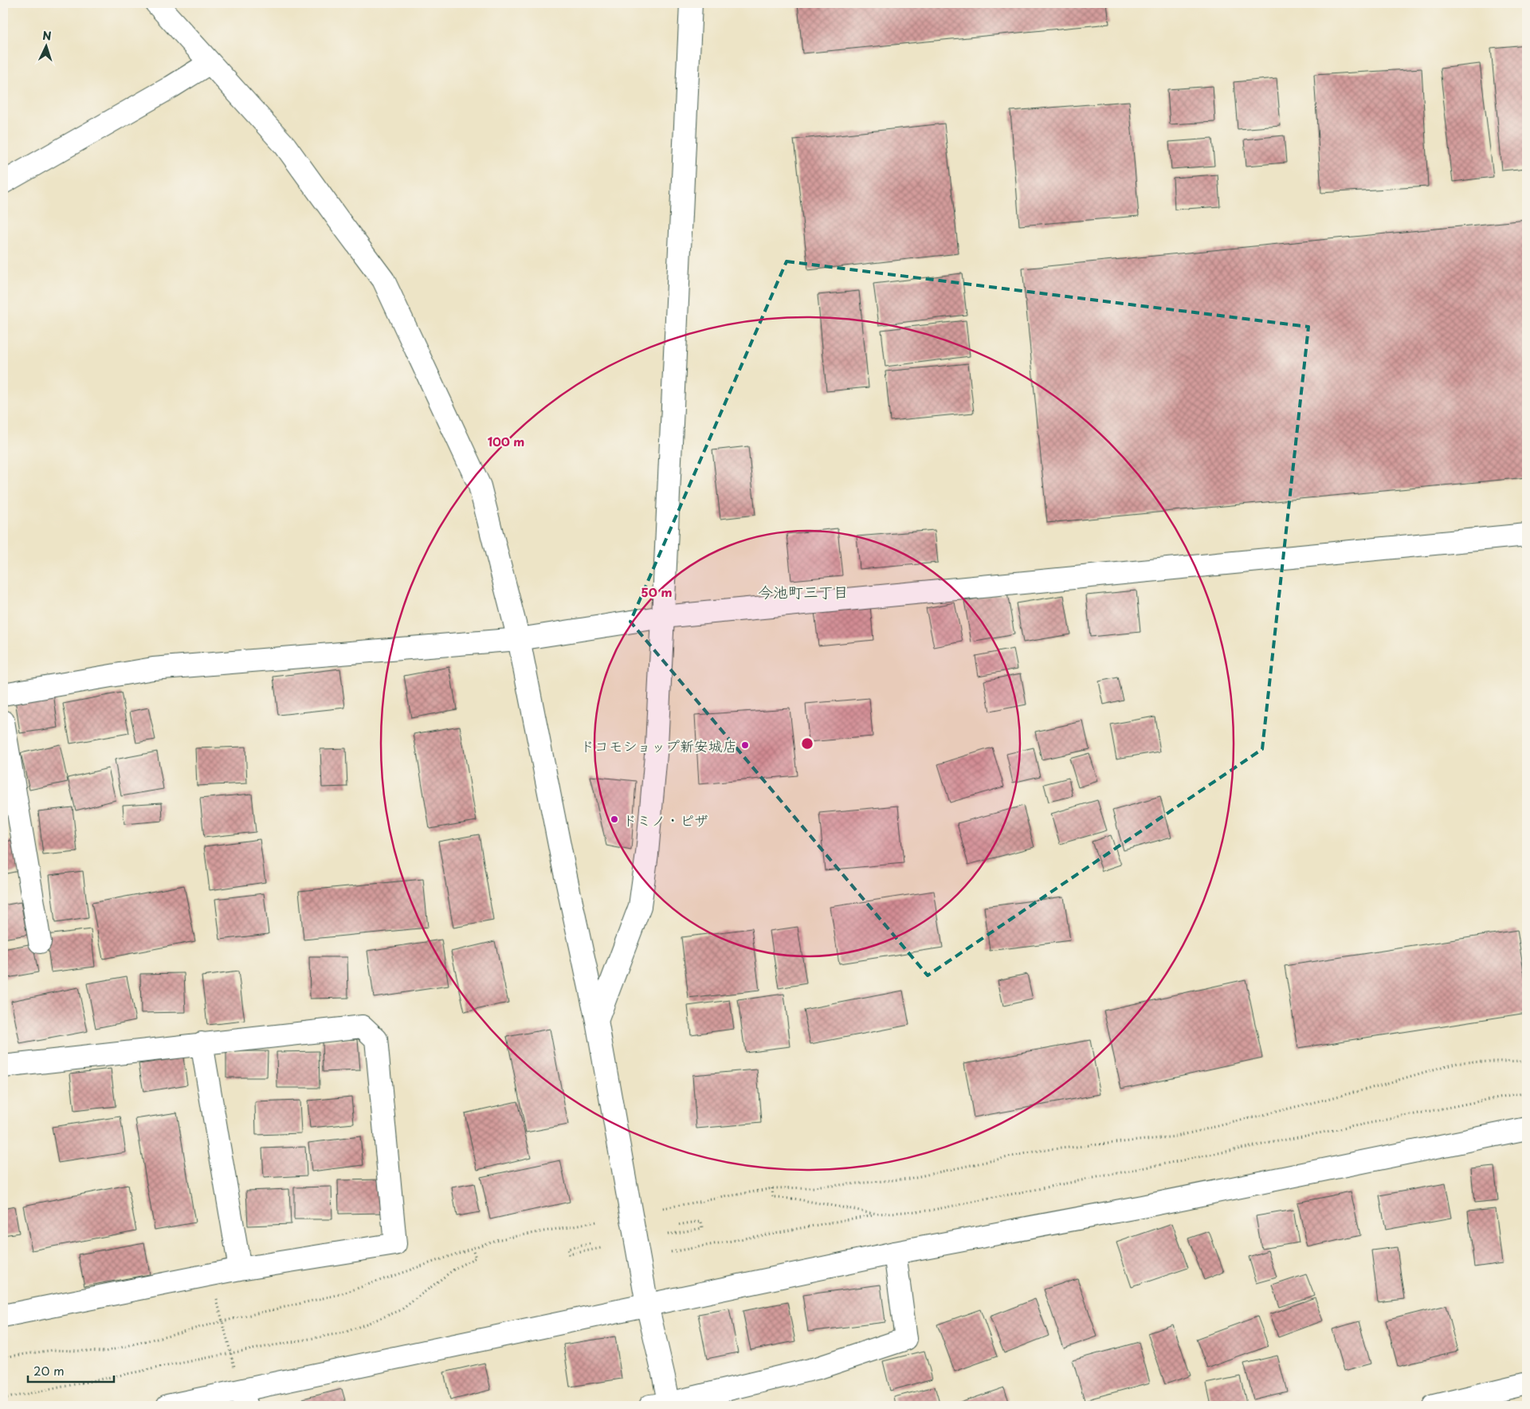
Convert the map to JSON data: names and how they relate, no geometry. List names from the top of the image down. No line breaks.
{"districts":["今池町三丁目"],"places":["ドコモショップ新安城店","ドミノ・ピザ"],"scale_bar":"20 m","north":"top","rings":["100 m","50 m"]}
